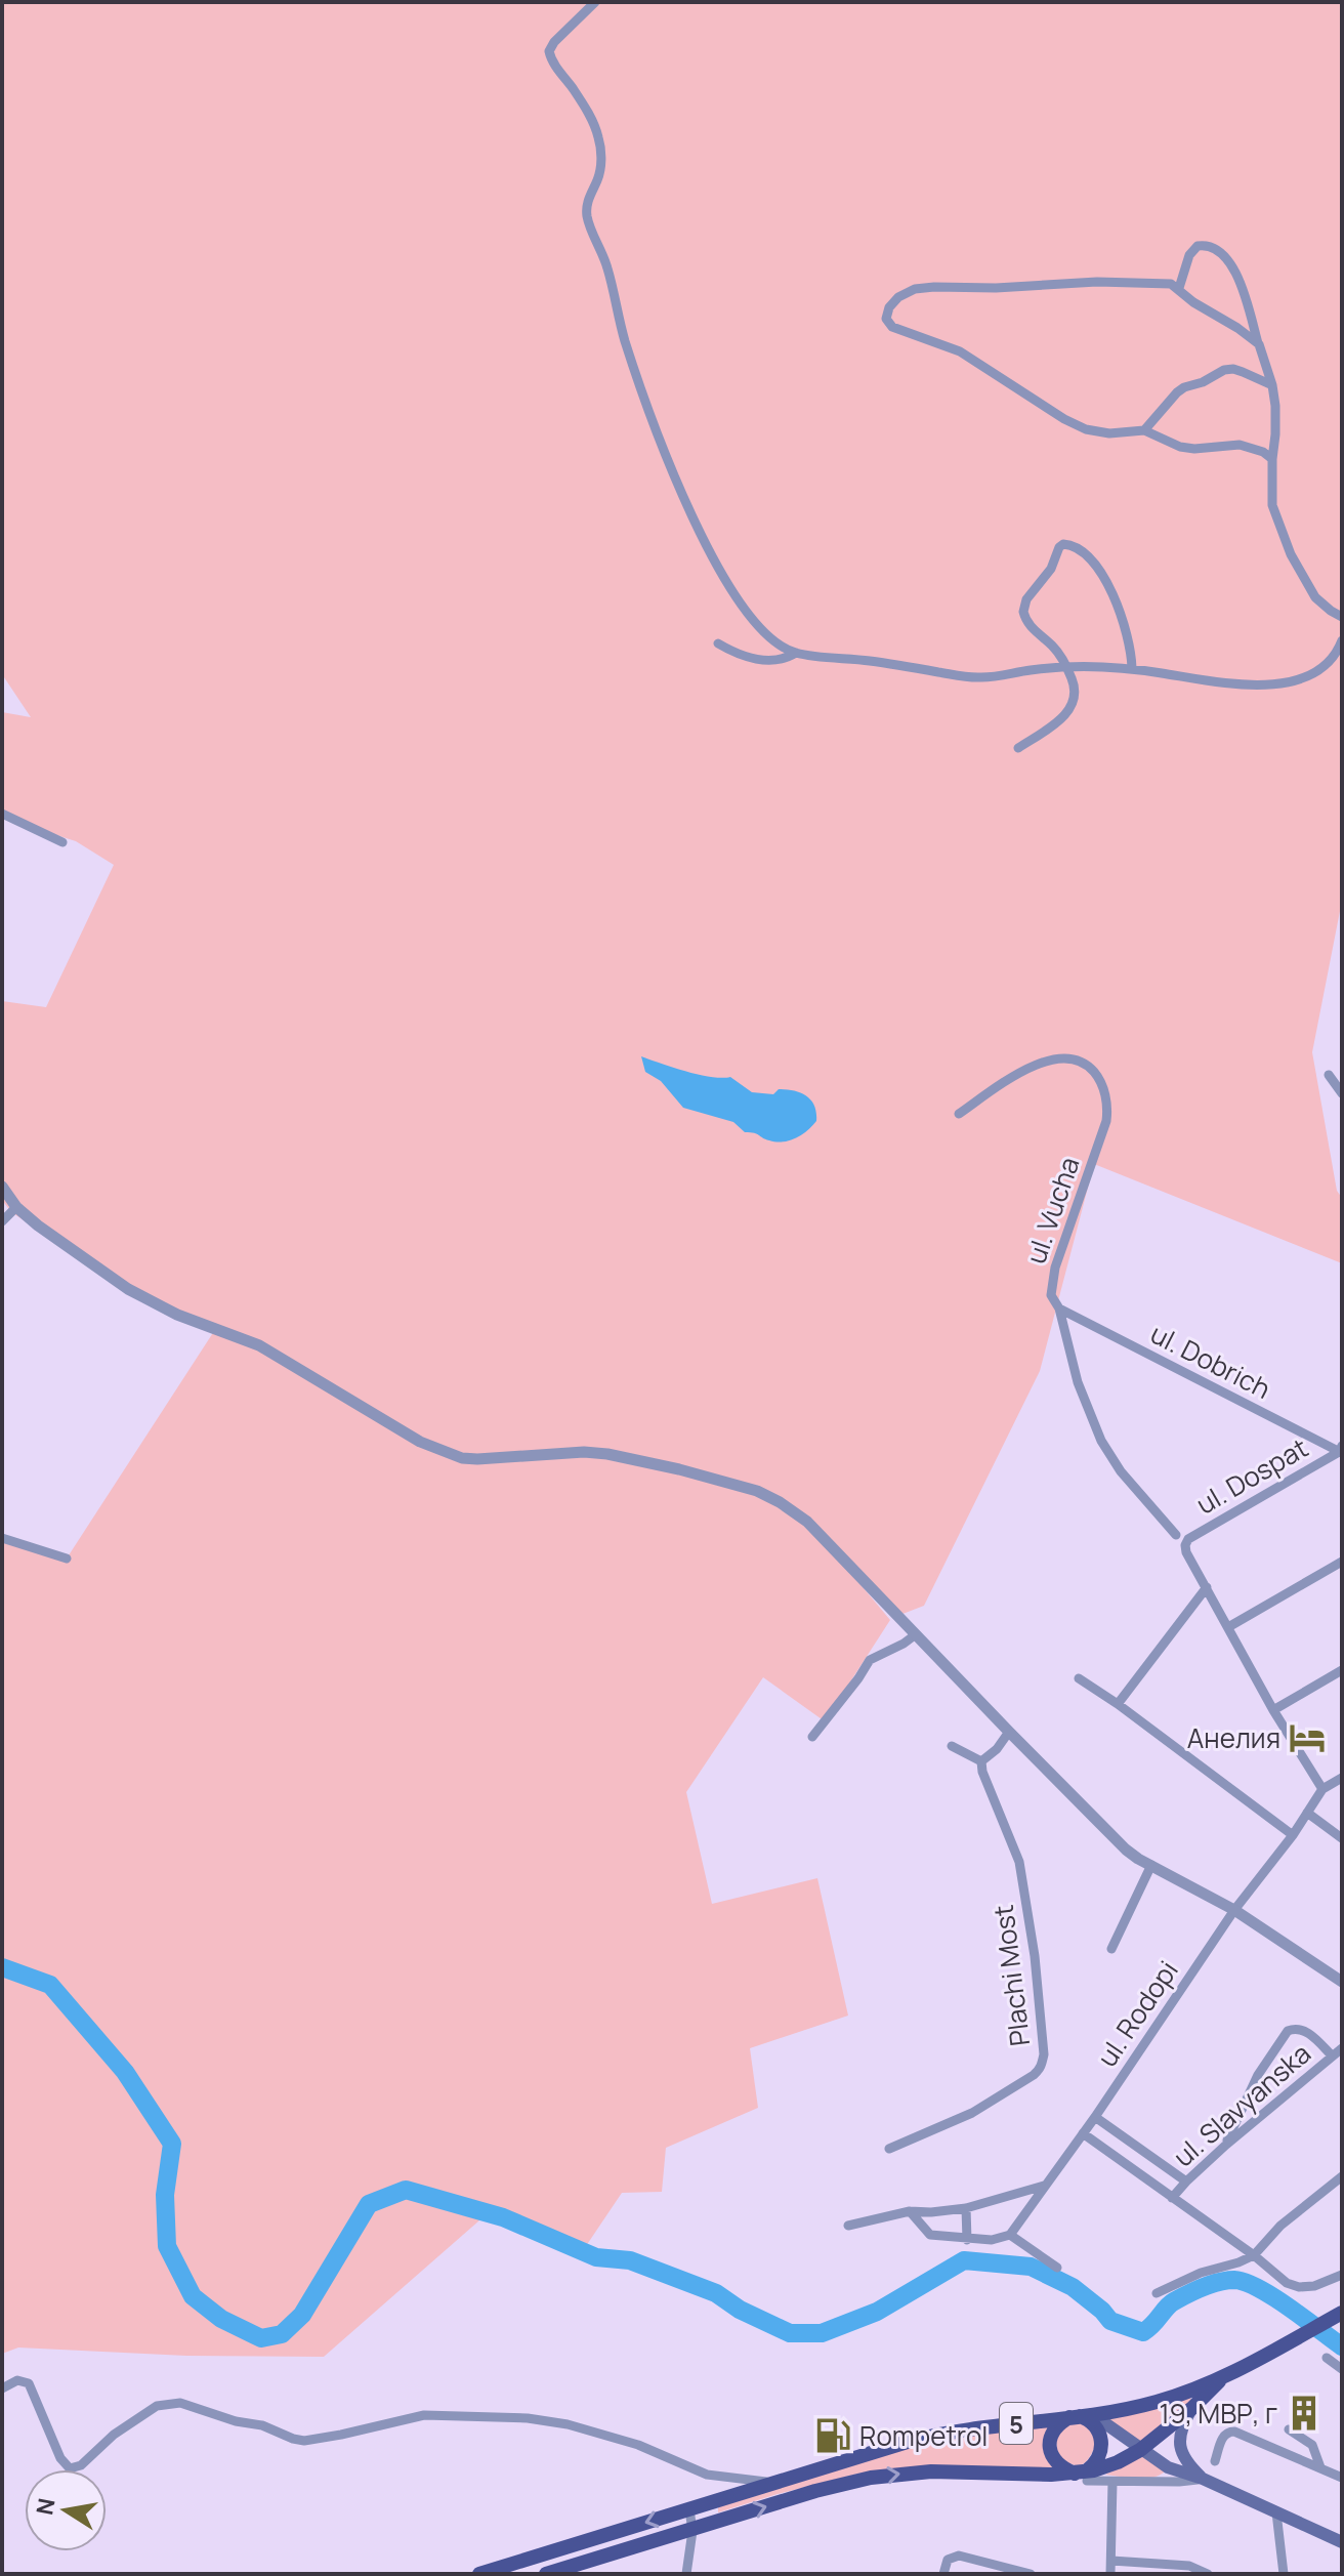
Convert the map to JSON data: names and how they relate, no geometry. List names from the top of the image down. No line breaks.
{"streets":{"main road":["5"],"street":["ul. Vucha","ul. Dobrich","ul. Dospat","Plachi Most","ul. Rodopi","ul. Slavyanska"]},"crossings":[["ul. Vucha","ul. Dobrich"],["ul. Dobrich","ul. Dospat"]],"places":{"hotel":["Анелия"],"building":["19, МВР, г"],"fuel station":["Rompetrol"]},"north":"left"}
